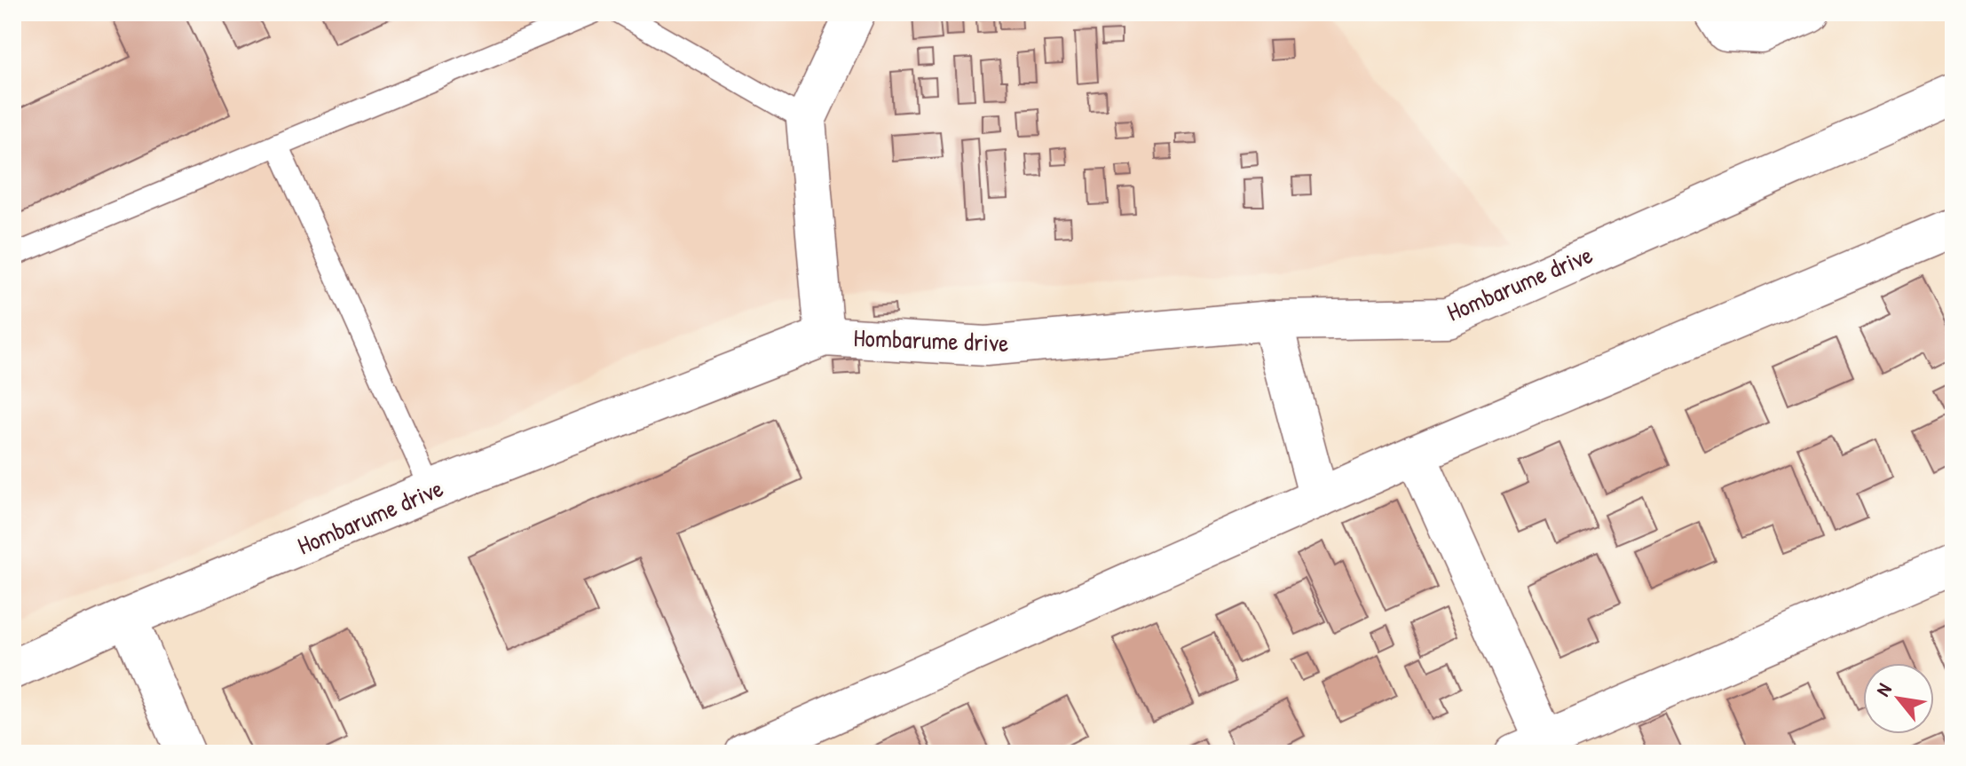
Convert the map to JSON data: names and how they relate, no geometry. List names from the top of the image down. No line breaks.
{"streets":{"street":["Hombarume drive"]},"north":"top left"}
